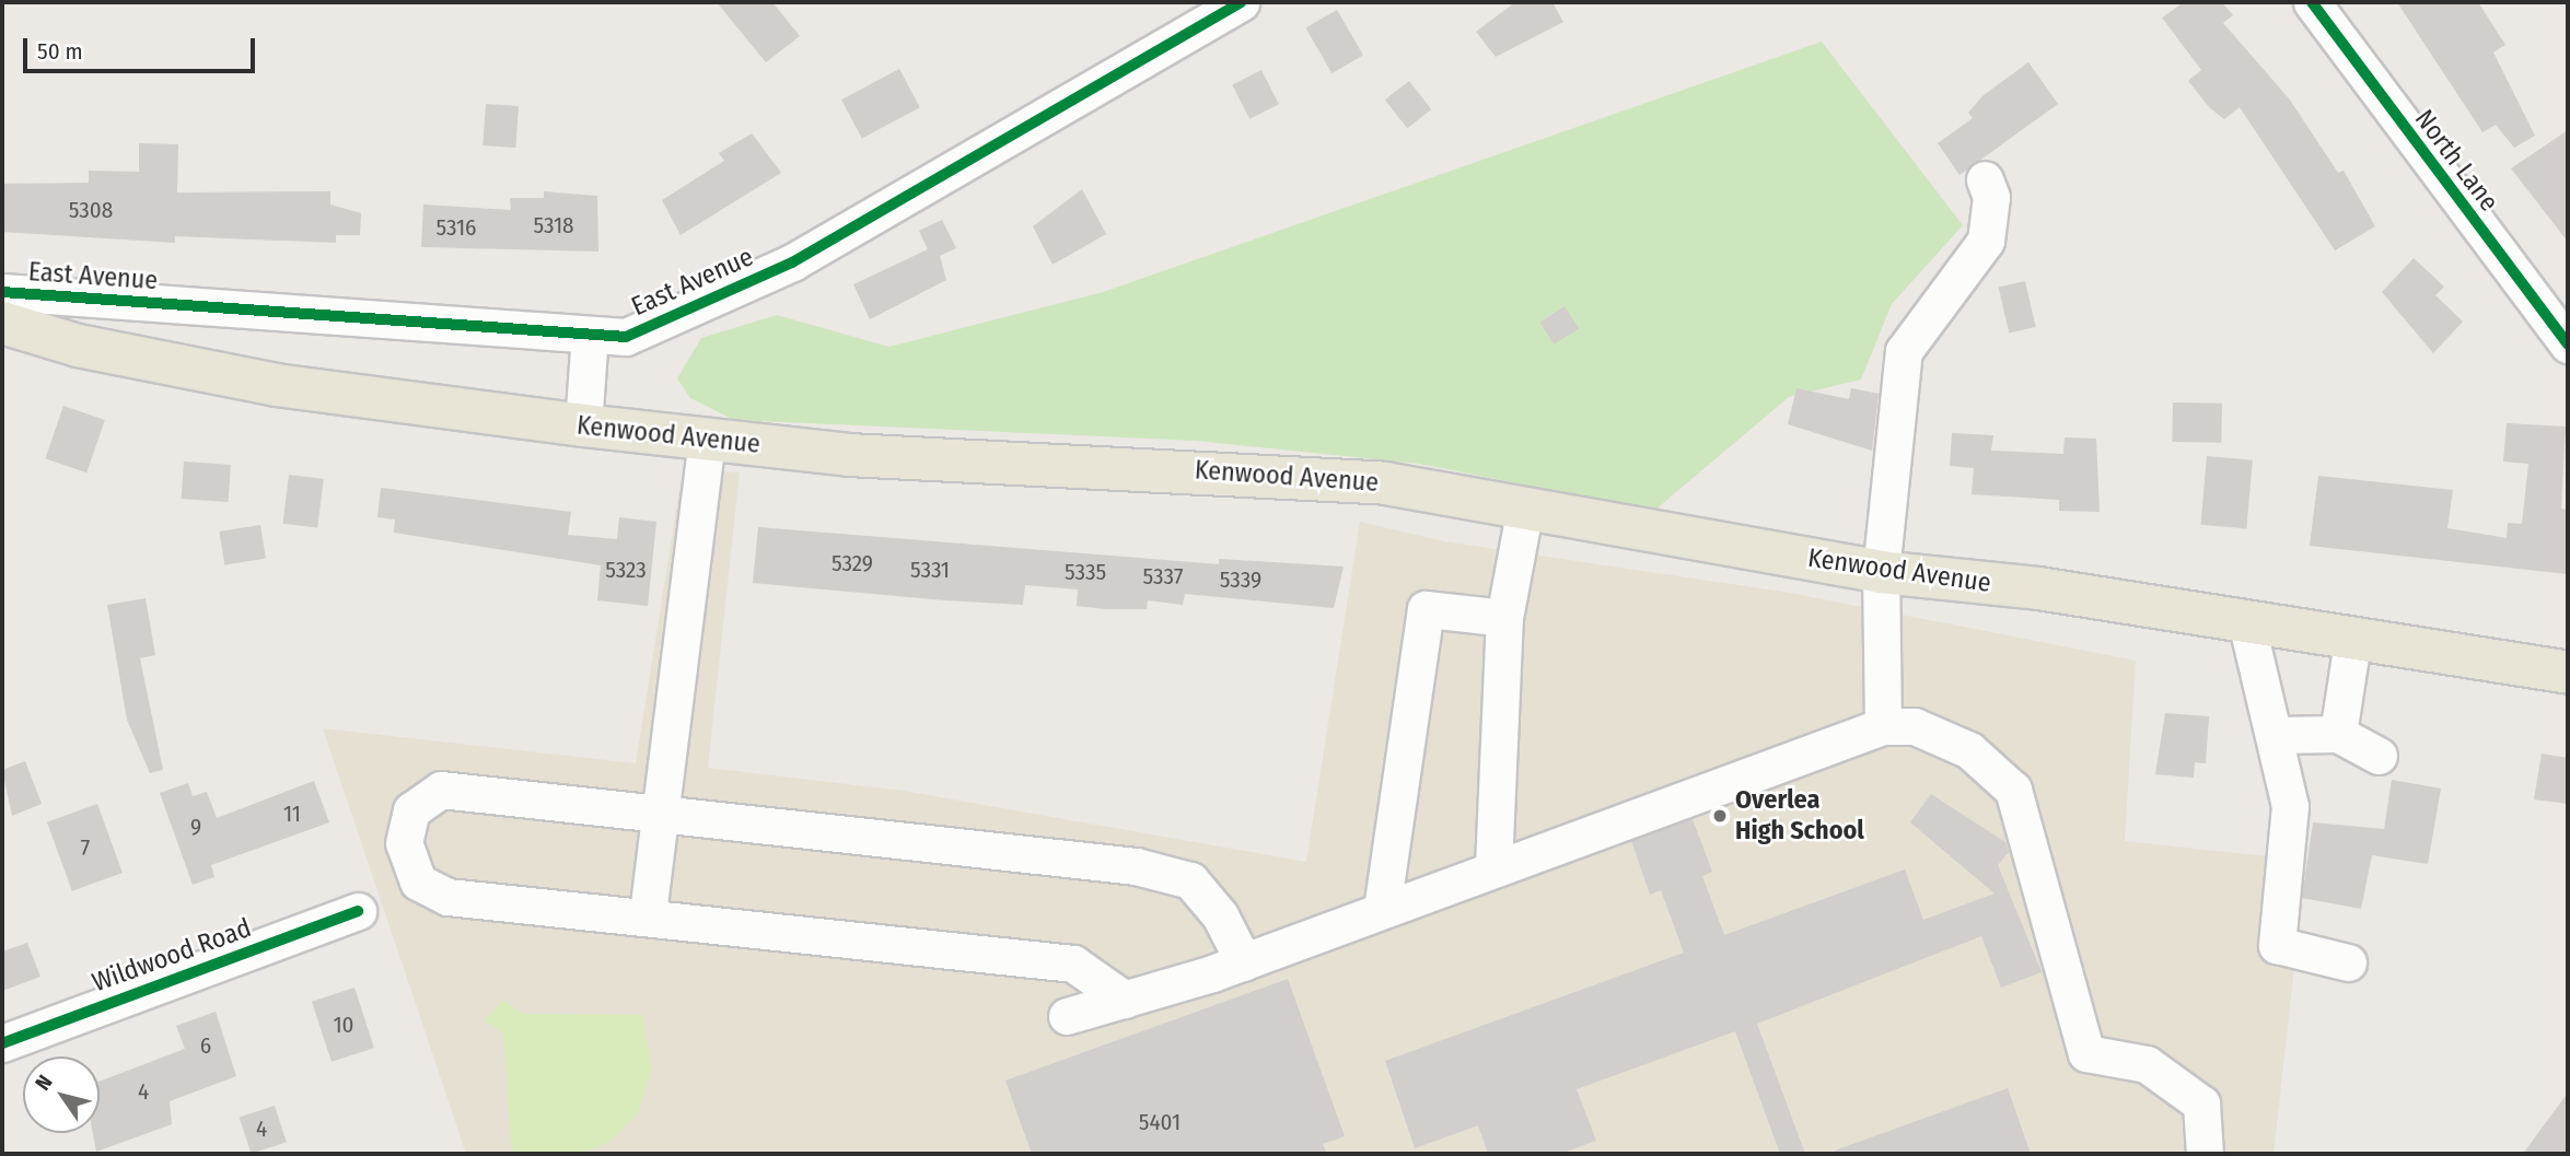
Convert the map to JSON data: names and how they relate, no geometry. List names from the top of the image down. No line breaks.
{"streets":{"main road":["Kenwood Avenue"],"street":["North Lane","East Avenue","Wildwood Road"]},"places":["Overlea High School"],"house_numbers":["5308","5318","5316","5329","5323","5331","5335","5337","5339","11","9","7","10","6","4","5401","4"],"scale_bar":"50 m","north":"top left"}
